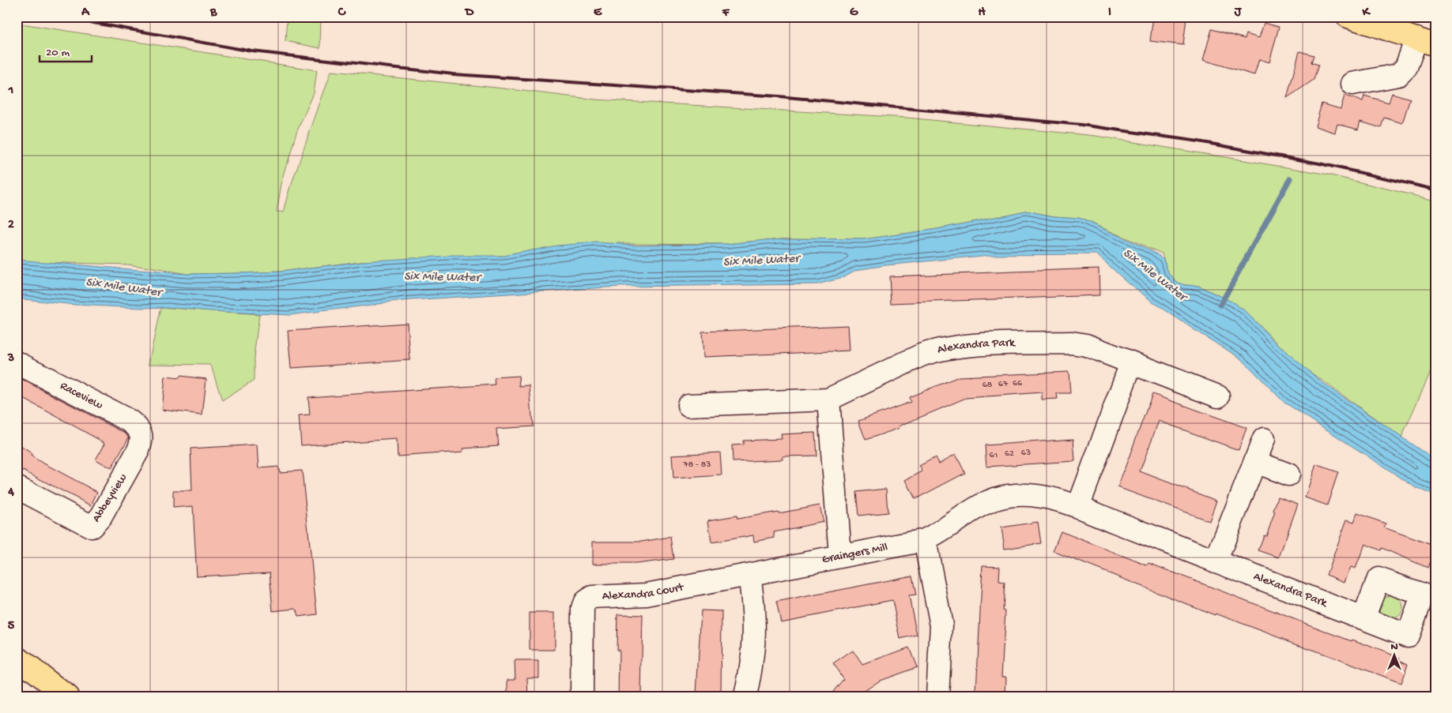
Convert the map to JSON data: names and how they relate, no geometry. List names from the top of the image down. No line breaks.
{"streets":{"street":["Alexandra Park","Raceview","Abbeyview","Graingers Mill","Alexandra Court"]},"crossings":[["Alexandra Park","Graingers Mill"],["Raceview","Abbeyview"],["Graingers Mill","Alexandra Court"]],"water":["Six Mile Water"],"house_numbers":["66","67","68","63","62","61","78 - 83"],"scale_bar":"20 m","north":"top","grid":{"columns":["A","B","C","D","E","F","G","H","I","J","K"],"rows":["1","2","3","4","5"]}}
